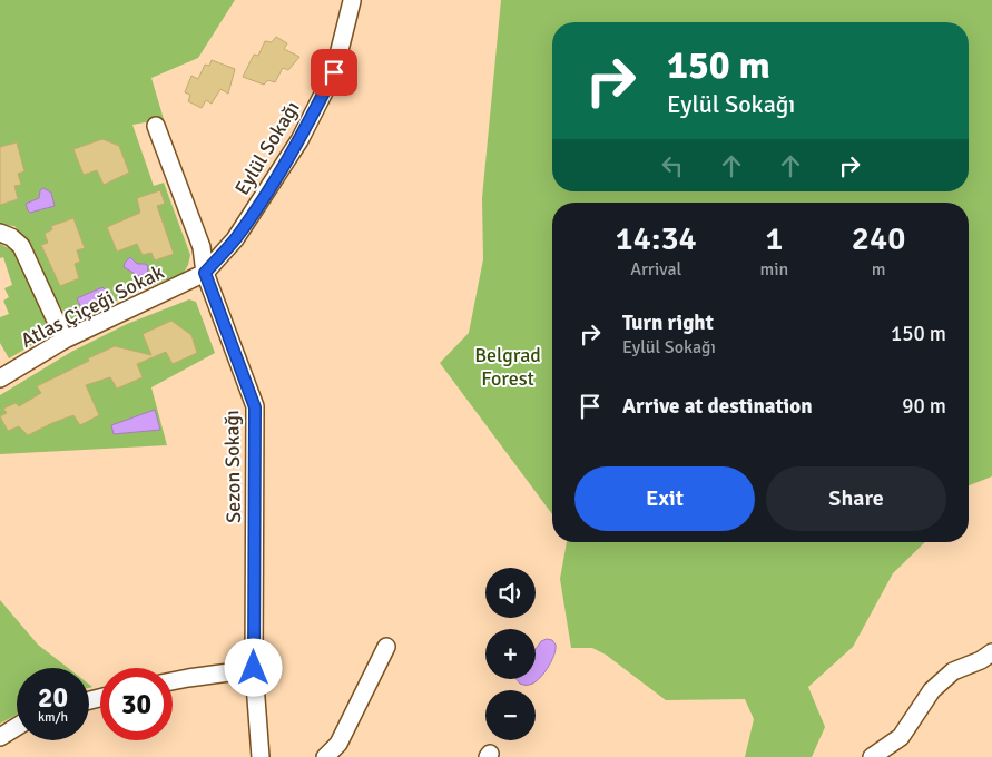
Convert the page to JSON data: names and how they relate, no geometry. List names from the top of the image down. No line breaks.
{"streets":{"street":["Eylül Sokağı","Atlas Çiçeği Sokak","Sezon Sokağı"]},"crossings":[["Eylül Sokağı","Atlas Çiçeği Sokak"],["Eylül Sokağı","Sezon Sokağı"],["Atlas Çiçeği Sokak","Sezon Sokağı"]],"parks":["Belgrad Forest"],"page":{"turn":["150 m","Eylül Sokağı"],"eta":["14:34","Arrival","1","min","240","m"],"list":[{"name":"Turn right","note":"Eylül Sokağı","value":"150 m"},{"name":"Arrive at destination","value":"90 m"}],"buttons":["Exit","Share"],"map_buttons":["+","−"],"speed":"20 km/h","limit":"30"}}
